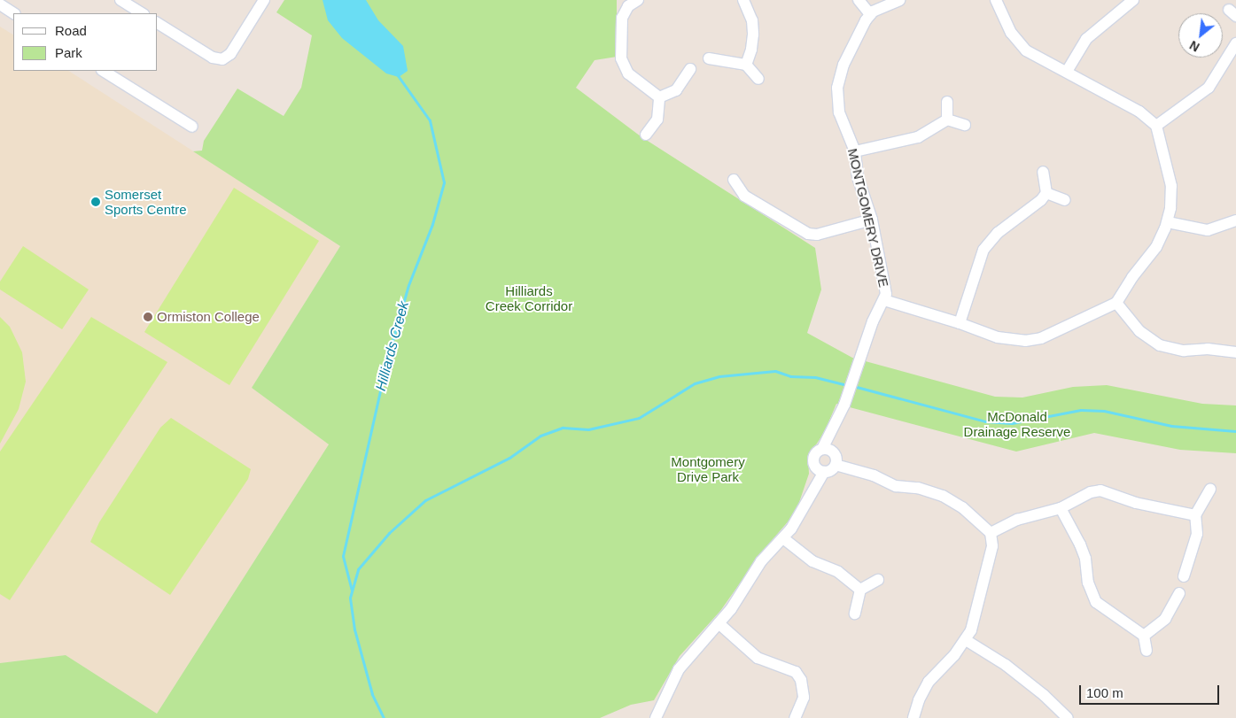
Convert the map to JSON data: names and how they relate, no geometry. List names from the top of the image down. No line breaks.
{"streets":{"street":["MONTGOMERY DRIVE"]},"water":["Hilliards Creek"],"parks":["Hilliards Creek Corridor","McDonald Drainage Reserve","Montgomery Drive Park"],"places":["Somerset Sports Centre","Ormiston College"],"legend":["Road","Park"],"scale_bar":"100 m","north":"bottom left"}
